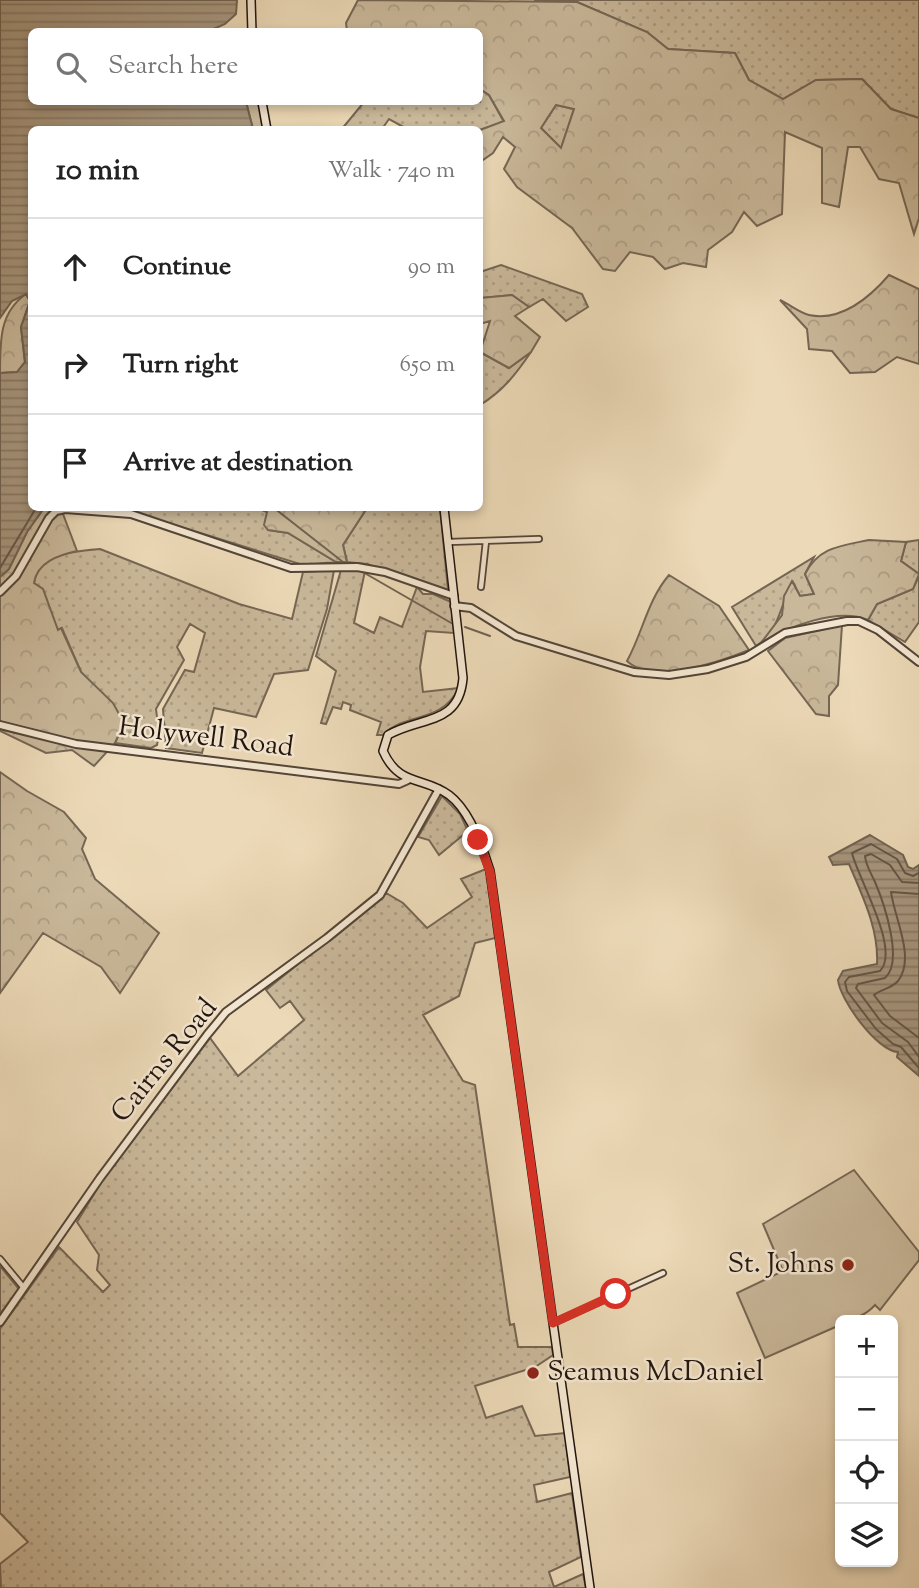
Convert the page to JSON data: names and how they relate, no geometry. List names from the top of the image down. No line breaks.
{"streets":{"street":["Holywell Road","Cairns Road"]},"places":["St. Johns","Seamus McDaniel"],"page":{"search":"Search here","heading":["10 min","Walk · 740 m"],"list":[["Continue","90 m"],["Turn right","650 m"],"Arrive at destination"],"map_buttons":["+","−"]}}
